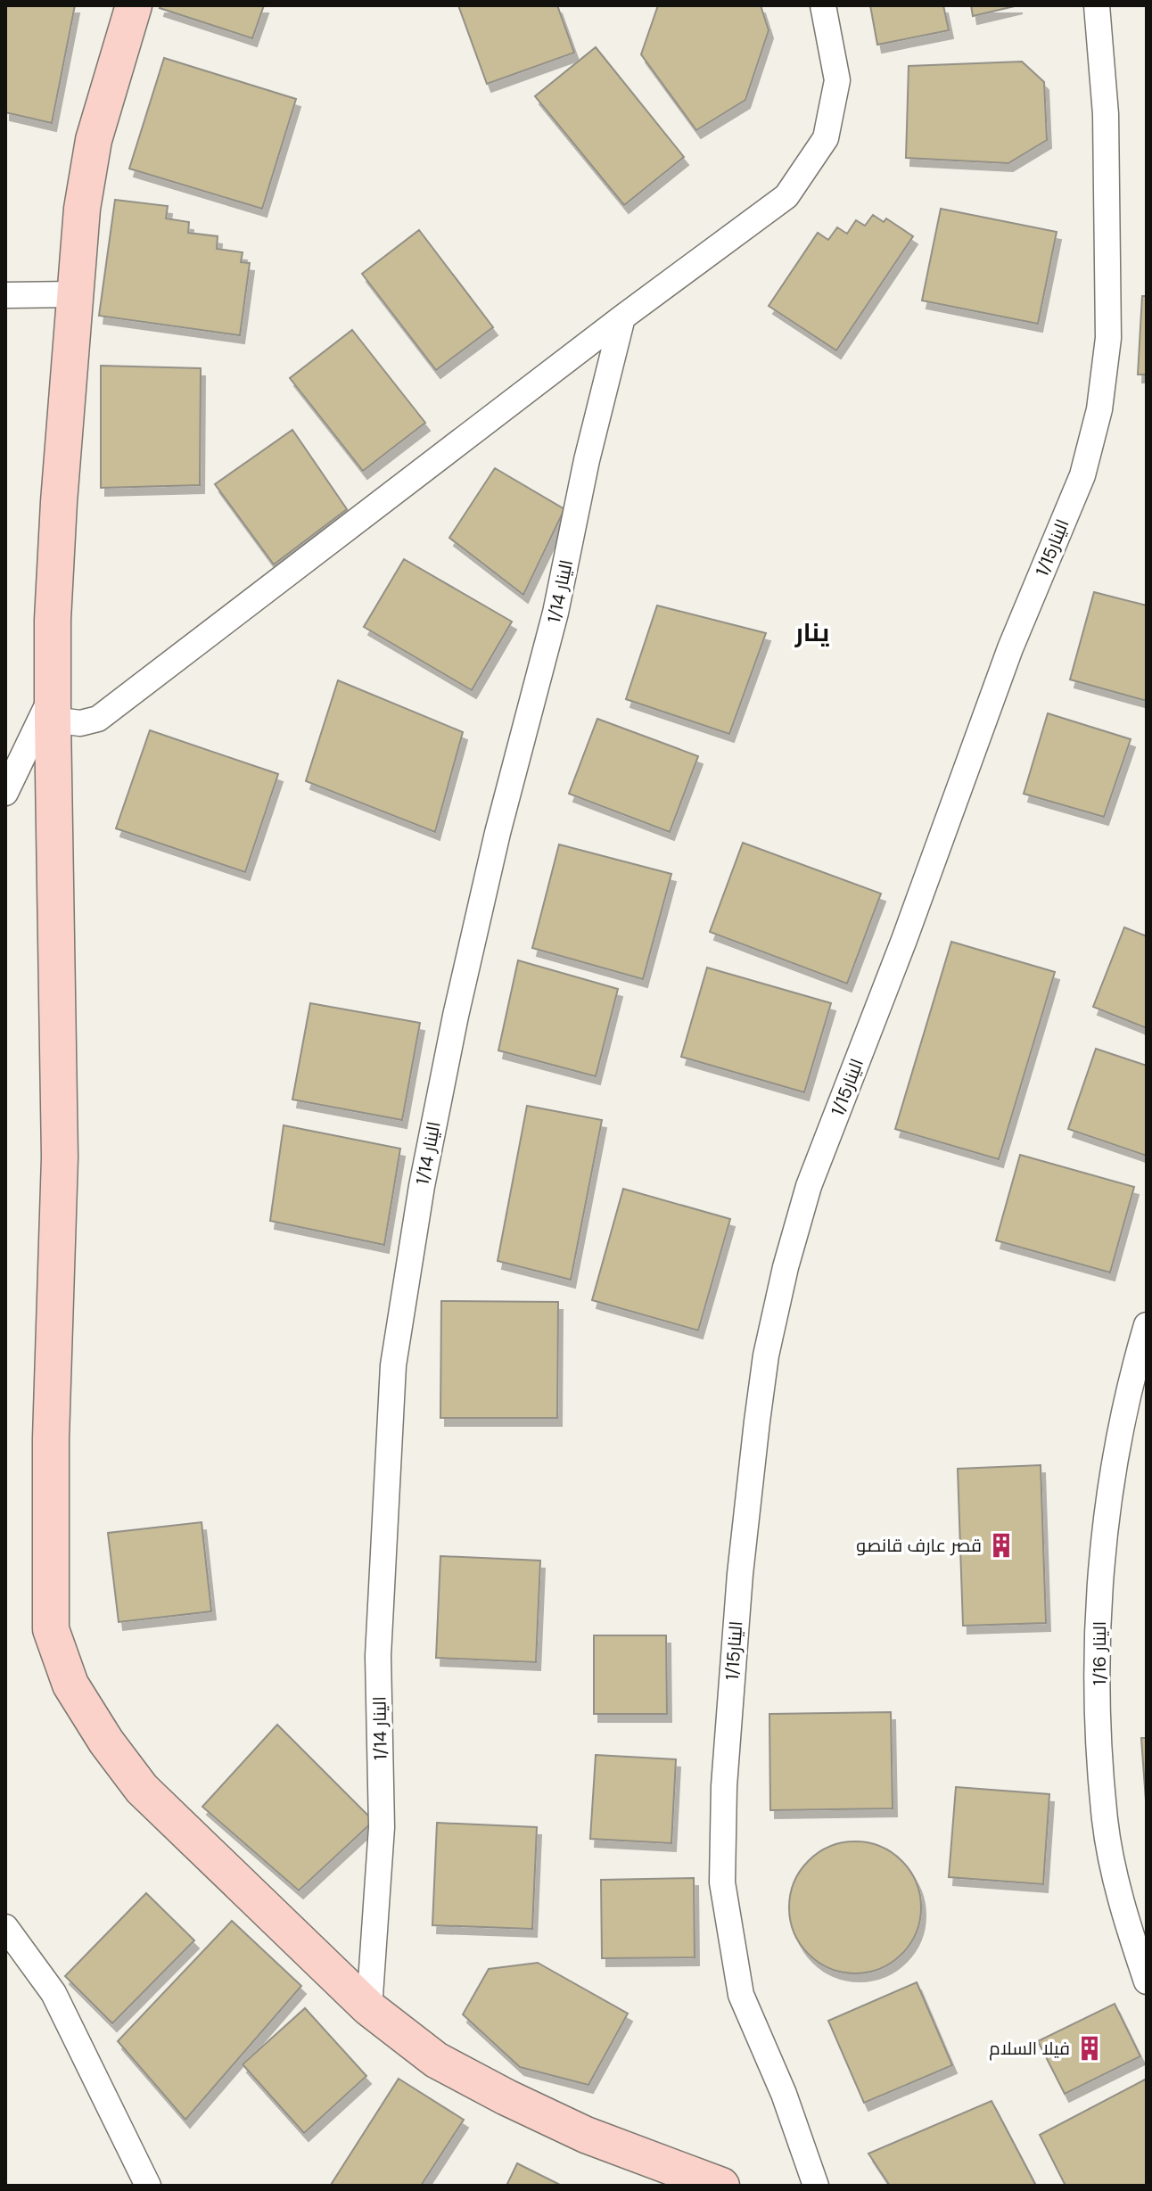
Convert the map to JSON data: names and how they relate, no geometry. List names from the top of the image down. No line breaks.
{"streets":{"street":["الينار1/15","الينار 1/14","الينار 1/16"]},"districts":["ينار"],"places":{"building":["قصر عارف قانصو","فيلا السلام"]}}
